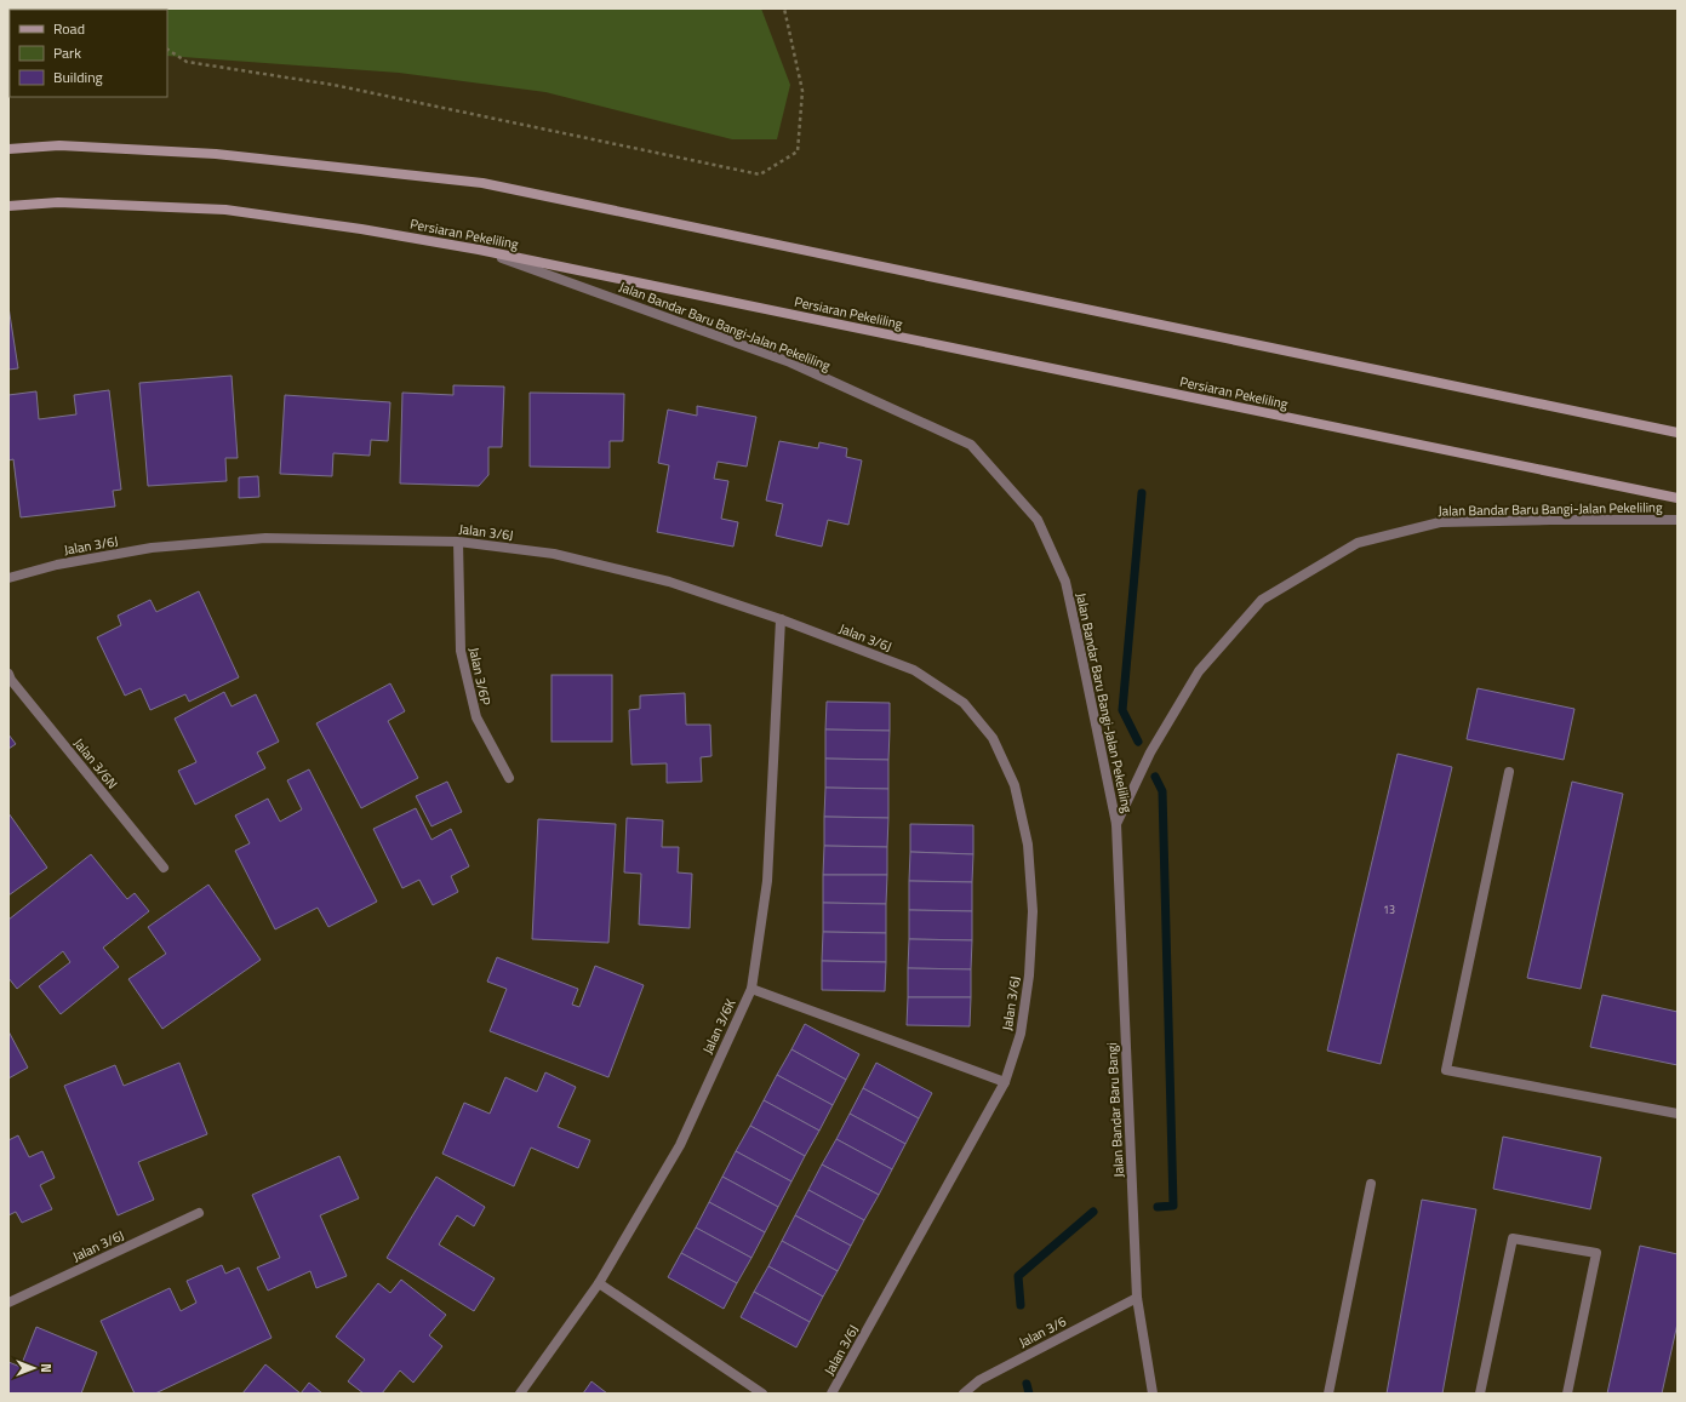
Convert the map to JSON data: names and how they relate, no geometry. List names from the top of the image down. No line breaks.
{"streets":{"main road":["Persiaran Pekeliling"],"street":["Jalan Bandar Baru Bangi-Jalan Pekeliling","Jalan 3/6J","Jalan 3/6P","Jalan 3/6N","Jalan 3/6K","Jalan Bandar Baru Bangi","Jalan 3/6"]},"crossings":[["Persiaran Pekeliling","Jalan Bandar Baru Bangi-Jalan Pekeliling"],["Jalan Bandar Baru Bangi-Jalan Pekeliling","Jalan Bandar Baru Bangi"],["Jalan 3/6J","Jalan 3/6P"],["Jalan 3/6J","Jalan 3/6K"],["Jalan Bandar Baru Bangi","Jalan 3/6"]],"house_numbers":["13"],"legend":["Road","Park","Building"],"north":"right"}
